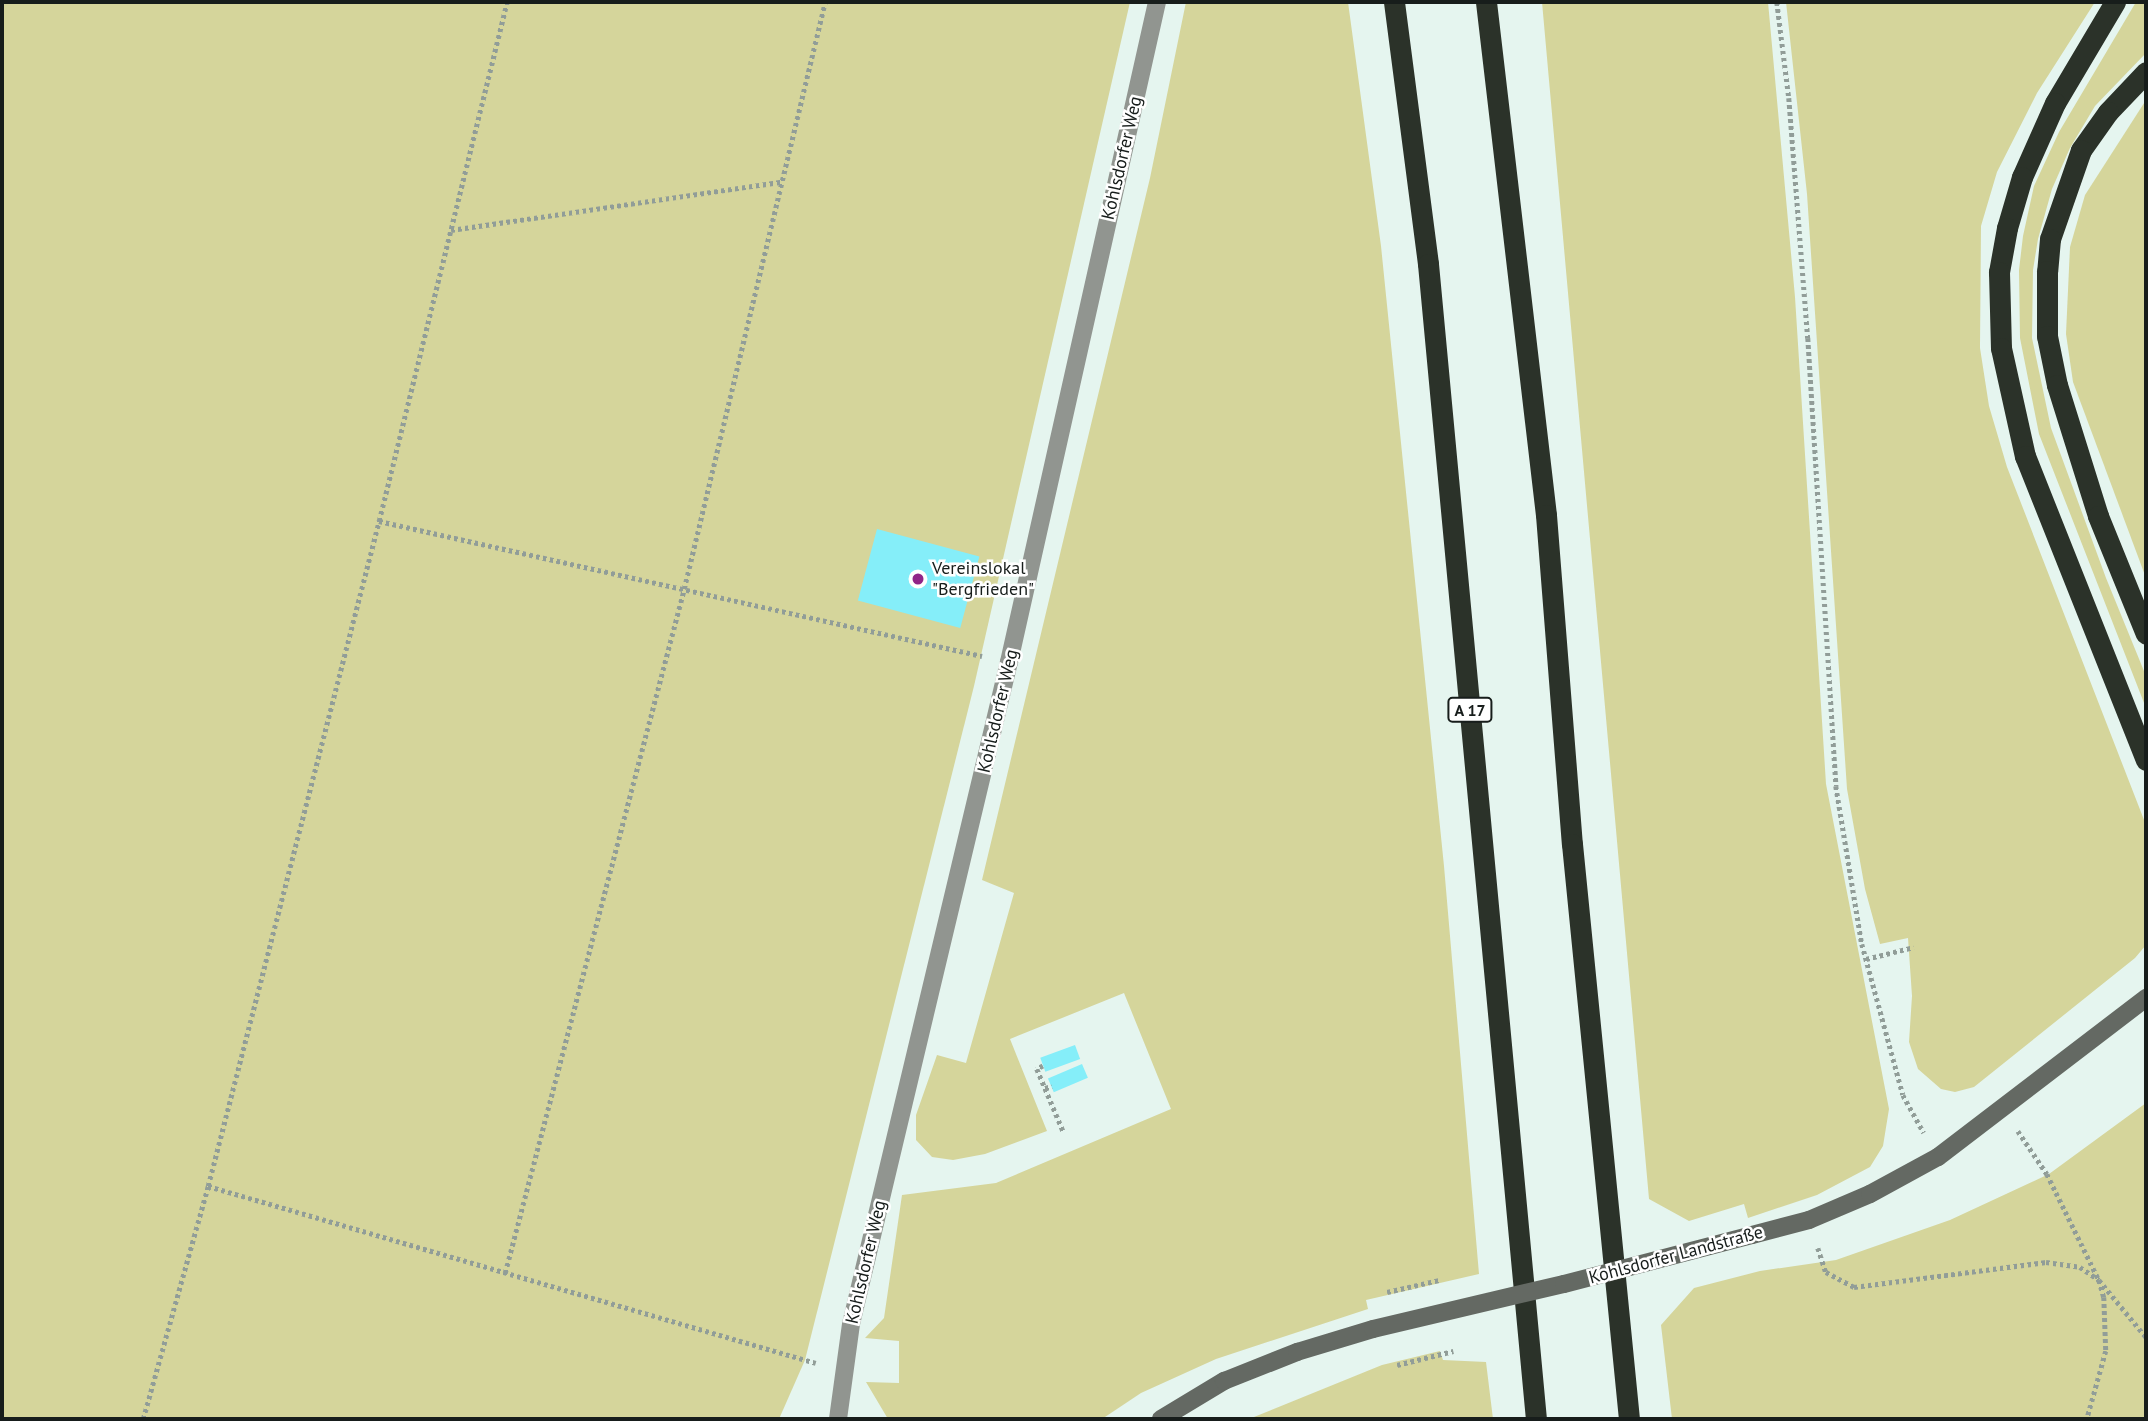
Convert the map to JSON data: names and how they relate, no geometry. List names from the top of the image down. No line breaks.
{"streets":{"highway":["A 17"],"street":["Kohlsdorfer Weg","Kohlsdorfer Landstraße"]},"places":["Vereinslokal \"Bergfrieden\""]}
